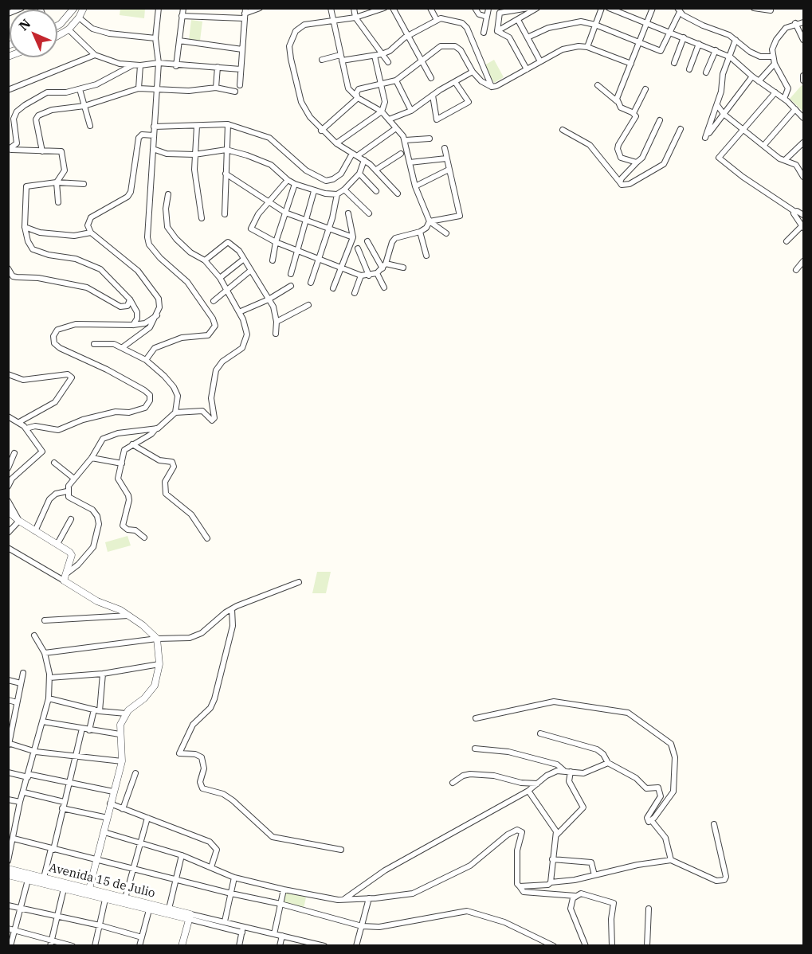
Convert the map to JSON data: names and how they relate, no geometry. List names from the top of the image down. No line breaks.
{"streets":{"street":["Avenida 15 de Julio"]},"north":"top left"}
